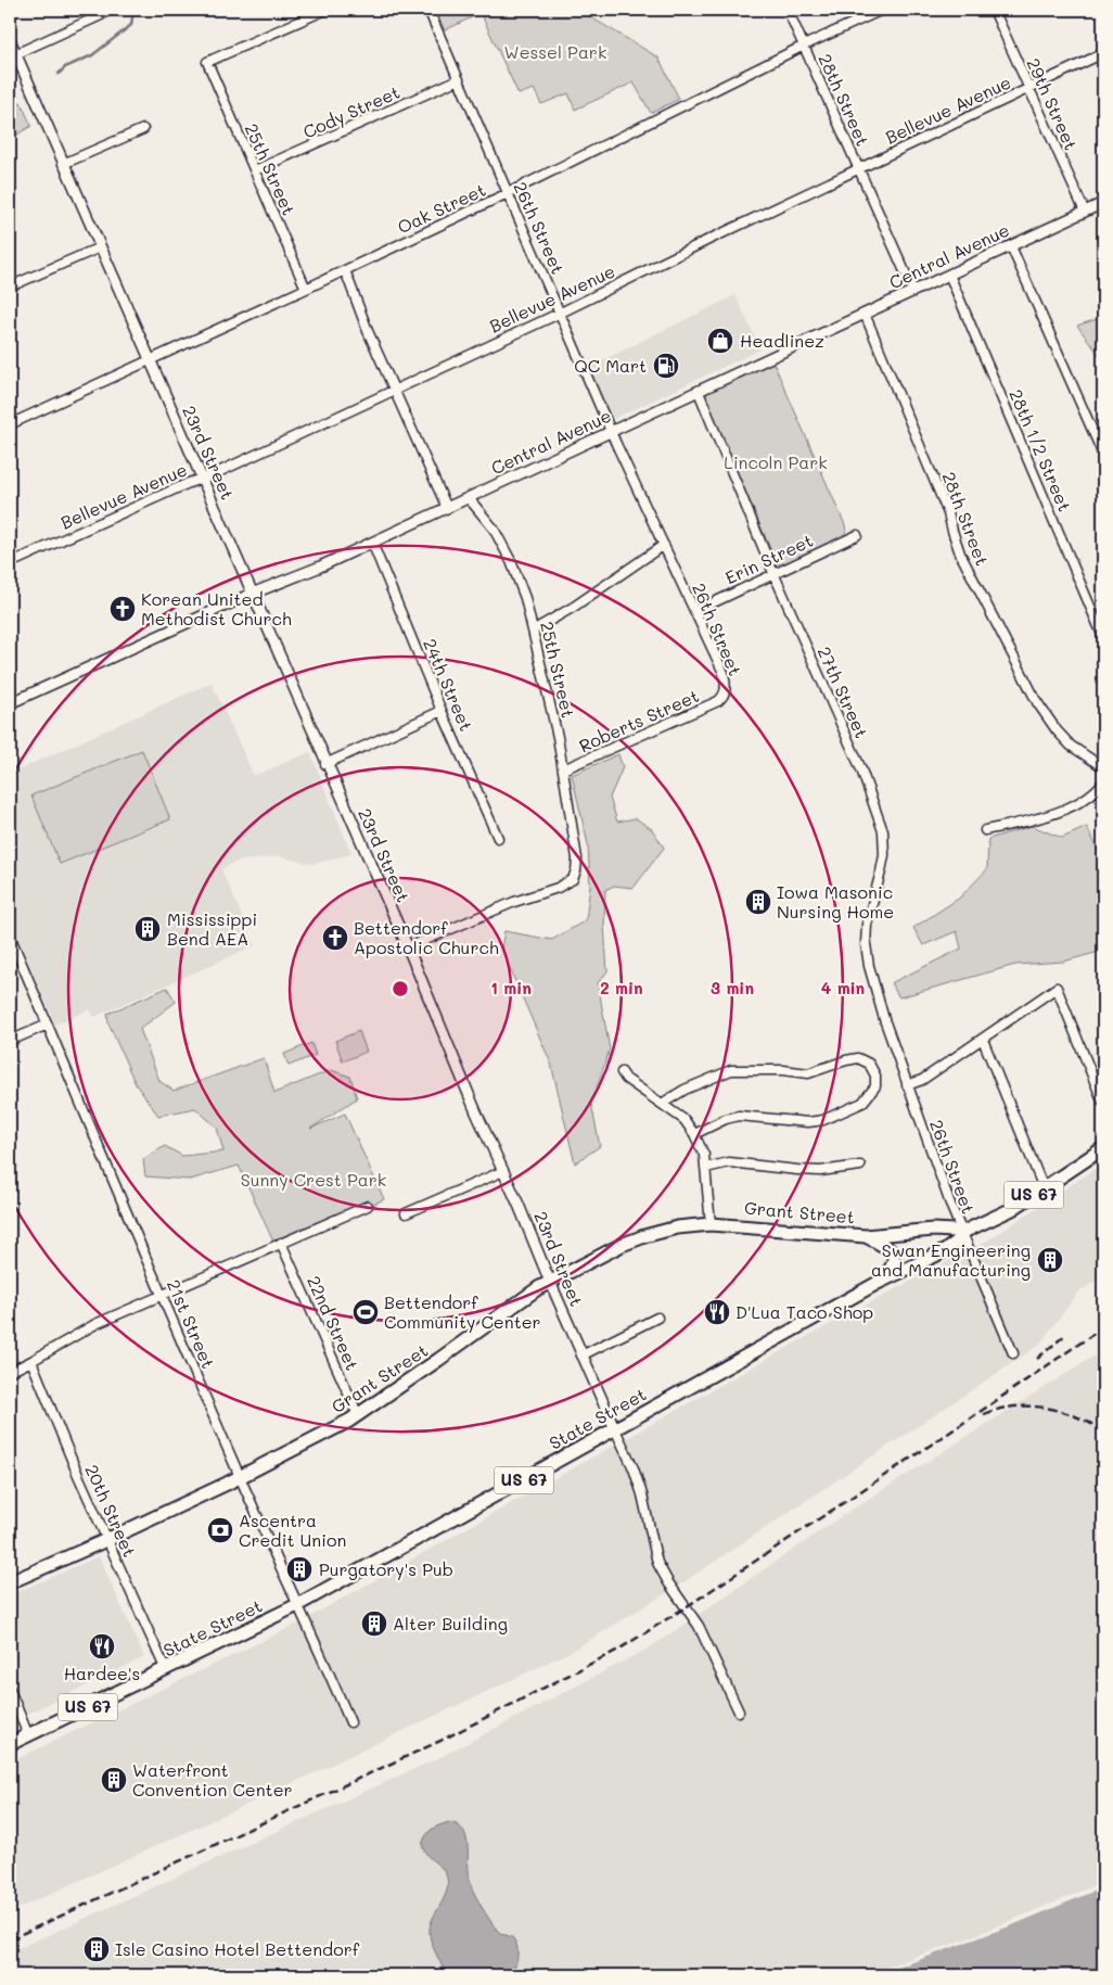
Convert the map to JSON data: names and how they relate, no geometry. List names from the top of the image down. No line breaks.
{"streets":{"main road":["US 67","Grant Street","State Street"],"street":["28th Street","29th Street","Bellevue Avenue","Cody Street","25th Street","Oak Street","26th Street","Central Avenue","28th 1/2 Street","23rd Street","Erin Street","24th Street","27th Street","Roberts Street","22nd Street","21st Street","20th Street"]},"crossings":[["28th Street","Bellevue Avenue"],["28th Street","Oak Street"],["28th Street","Central Avenue"],["29th Street","Bellevue Avenue"],["29th Street","Central Avenue"],["Bellevue Avenue","26th Street"],["Bellevue Avenue","23rd Street"],["Cody Street","25th Street"],["Cody Street","26th Street"],["25th Street","Oak Street"],["25th Street","Central Avenue"],["25th Street","23rd Street"],["25th Street","Roberts Street"],["Oak Street","26th Street"],["Oak Street","23rd Street"],["26th Street","Central Avenue"],["26th Street","Erin Street"],["26th Street","27th Street"],["26th Street","Roberts Street"],["26th Street","Grant Street"],["26th Street","State Street"],["Central Avenue","28th 1/2 Street"],["Central Avenue","23rd Street"],["Central Avenue","24th Street"],["Central Avenue","27th Street"],["23rd Street","Grant Street"],["23rd Street","State Street"],["Erin Street","27th Street"],["Grant Street","22nd Street"],["Grant Street","21st Street"],["Grant Street","State Street"],["Grant Street","20th Street"],["21st Street","State Street"],["State Street","20th Street"]],"parks":["Wessel Park","Lincoln Park","Sunny Crest Park"],"places":{"shop":["Headlinez"],"fuel station":["QC Mart"],"church":["Korean United Methodist Church","Bettendorf Apostolic Church"],"building":["Iowa Masonic Nursing Home","Mississippi Bend AEA","Swan Engineering and Manufacturing","Purgatory's Pub","Alter Building","Waterfront Convention Center","Isle Casino Hotel Bettendorf"],"sports":["Bettendorf Community Center"],"restaurant":["D'Lua Taco Shop","Hardee's"],"bank":["Ascentra Credit Union"]},"rings":["1 min","2 min","3 min","4 min"]}
